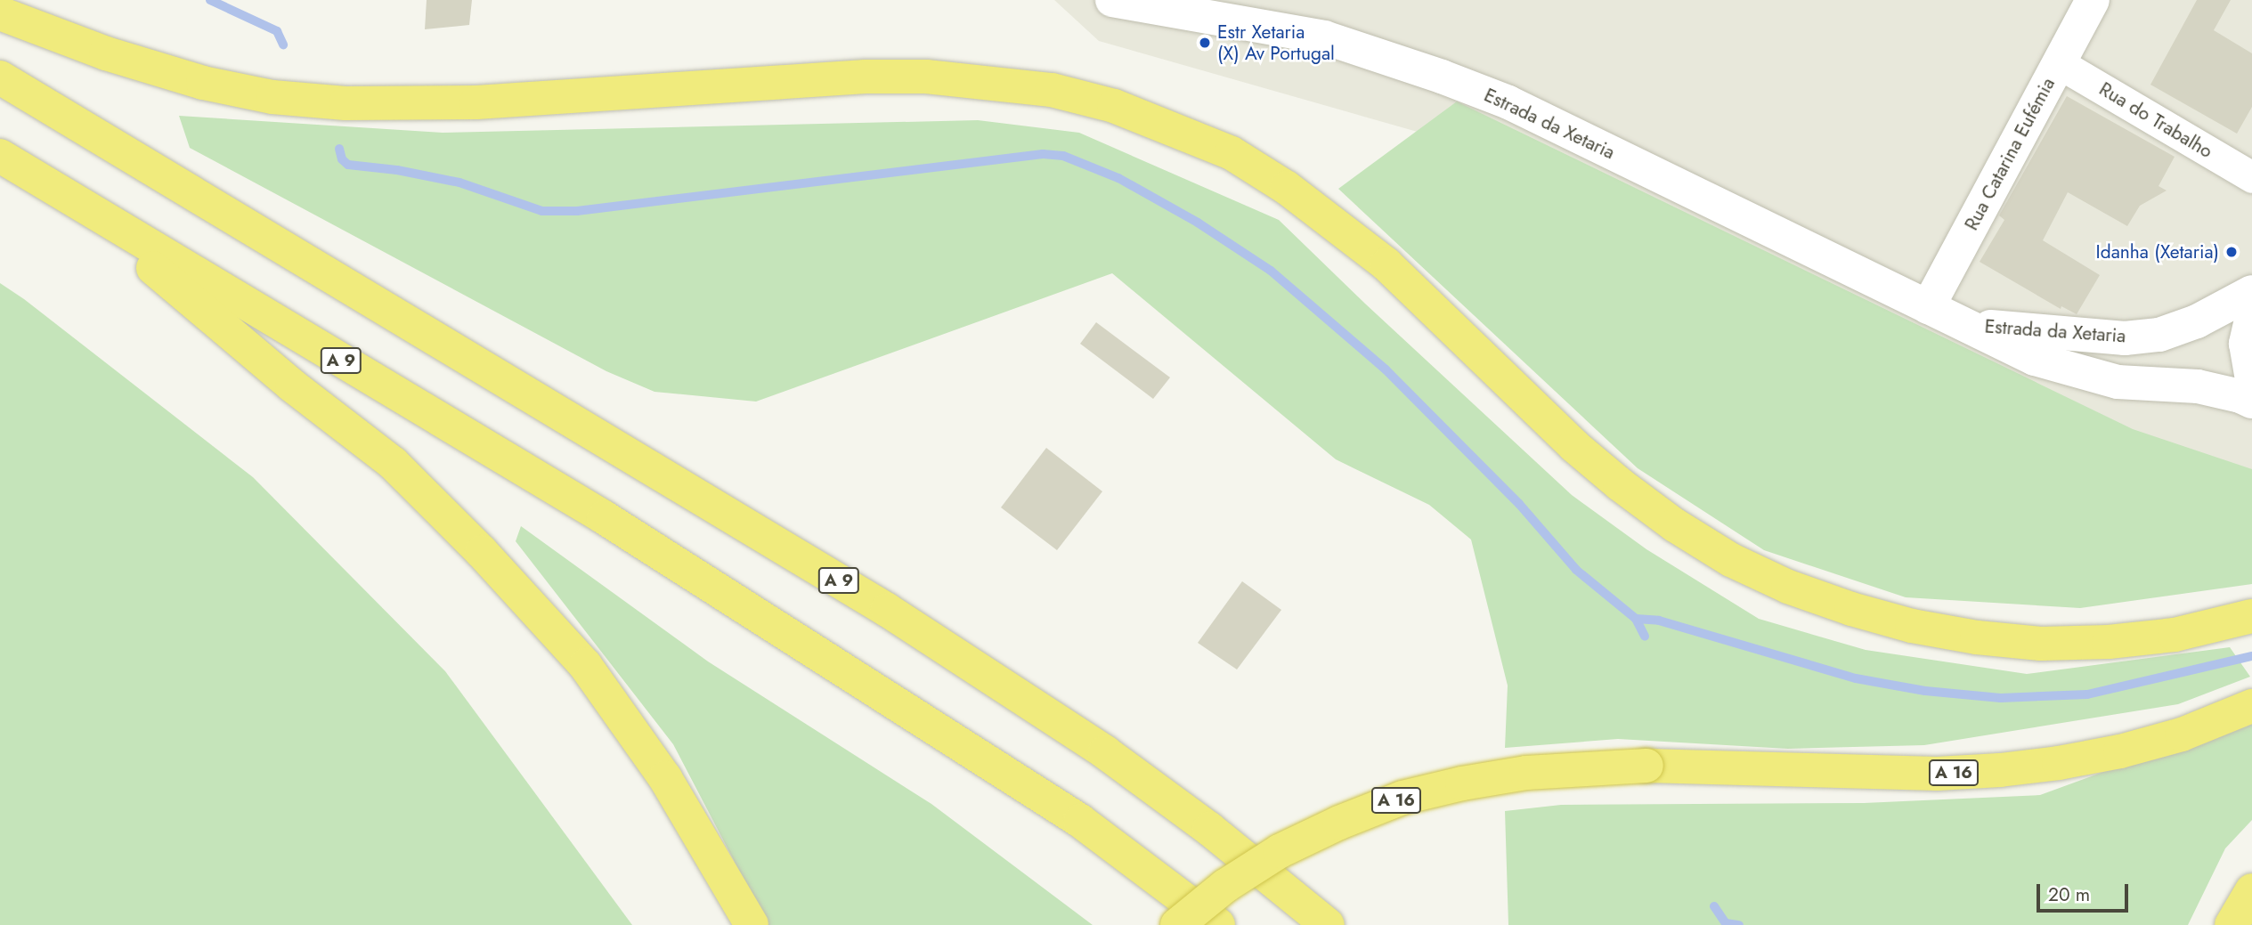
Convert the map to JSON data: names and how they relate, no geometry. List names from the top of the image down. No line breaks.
{"streets":{"highway":["A 9","A 16"],"street":["Rua do Trabalho","Estrada da Xetaria","Rua Catarina Eufémia"]},"crossings":[["Rua do Trabalho","Rua Catarina Eufémia"],["Estrada da Xetaria","Rua Catarina Eufémia"]],"places":["Estr Xetaria (X) Av Portugal","Idanha (Xetaria)"],"scale_bar":"20 m"}
